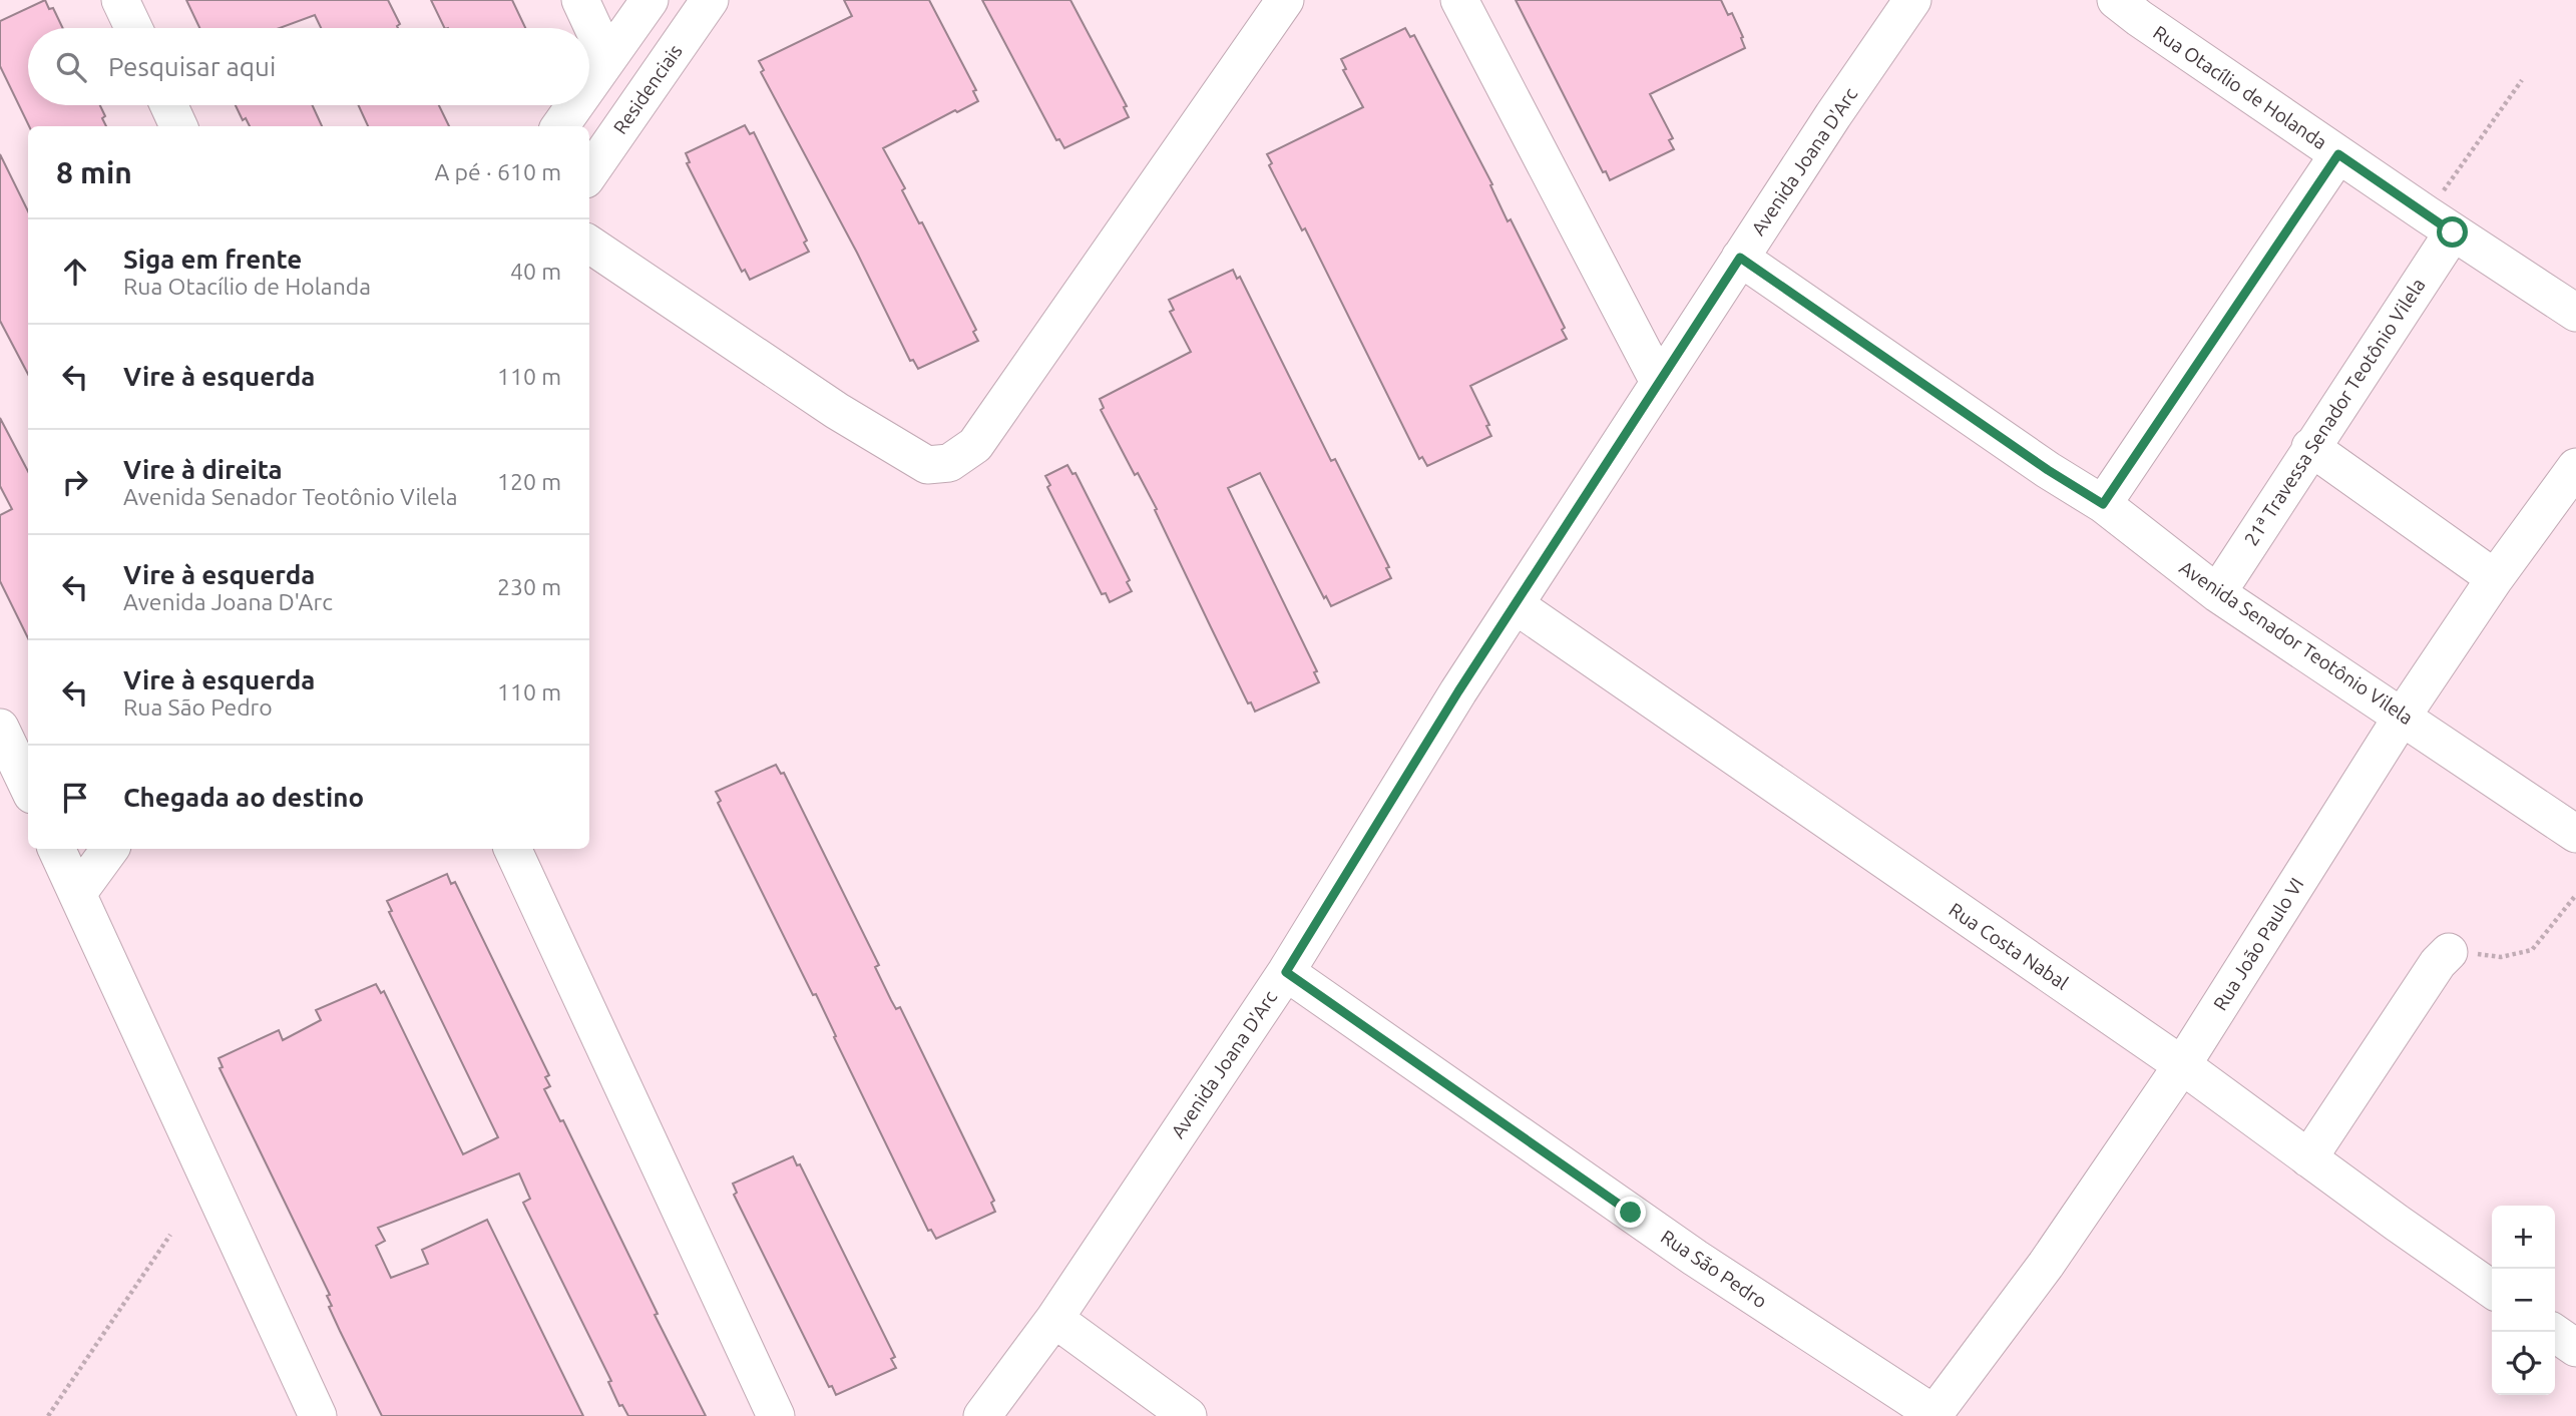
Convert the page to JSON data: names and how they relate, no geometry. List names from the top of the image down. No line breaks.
{"streets":{"street":["Rua Otacílio de Holanda","Residenciais","Avenida Joana D'Arc","21ª Travessa Senador Teotônio Vilela","Avenida Senador Teotônio Vilela","Rua João Paulo VI","Rua Costa Nabal","Rua São Pedro"]},"crossings":[["Rua Otacílio de Holanda","21ª Travessa Senador Teotônio Vilela"],["Avenida Joana D'Arc","Avenida Senador Teotônio Vilela"],["Avenida Joana D'Arc","Rua Costa Nabal"],["Avenida Joana D'Arc","Rua São Pedro"],["21ª Travessa Senador Teotônio Vilela","Avenida Senador Teotônio Vilela"],["Avenida Senador Teotônio Vilela","Rua João Paulo VI"],["Rua João Paulo VI","Rua Costa Nabal"],["Rua João Paulo VI","Rua São Pedro"]],"page":{"search":"Pesquisar aqui","heading":["8 min","A pé · 610 m"],"list":[["Siga em frente","Rua Otacílio de Holanda","40 m"],["Vire à esquerda","110 m"],["Vire à direita","Avenida Senador Teotônio Vilela","120 m"],["Vire à esquerda","Avenida Joana D'Arc","230 m"],["Vire à esquerda","Rua São Pedro","110 m"],"Chegada ao destino"],"map_buttons":["+","−"]}}
